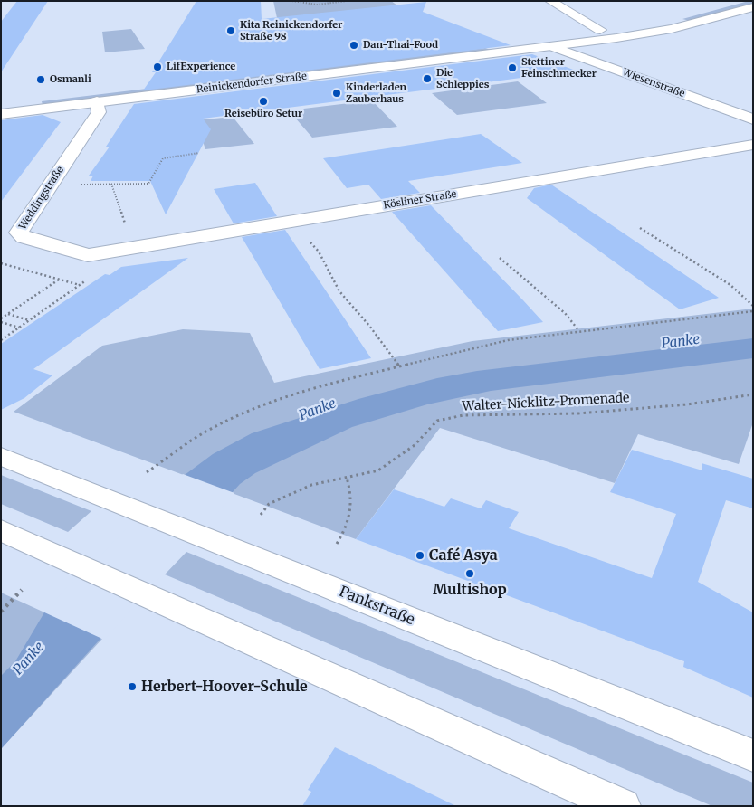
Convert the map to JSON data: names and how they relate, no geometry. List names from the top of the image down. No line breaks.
{"streets":{"main road":["Reinickendorfer Straße","Wiesenstraße","Weddingstraße","Kösliner Straße","Pankstraße"],"path":["Walter-Nicklitz-Promenade"]},"crossings":[["Reinickendorfer Straße","Wiesenstraße"],["Reinickendorfer Straße","Weddingstraße"],["Weddingstraße","Kösliner Straße"]],"water":["Panke"],"places":["Kita Reinickendorfer Straße 98","Dan-Thai-Food","LifExperience","Stettiner Feinschmecker","Die Schleppies","Osmanli","Kinderladen Zauberhaus","Reisebüro Setur","Café Asya","Multishop","Herbert-Hoover-Schule"]}
